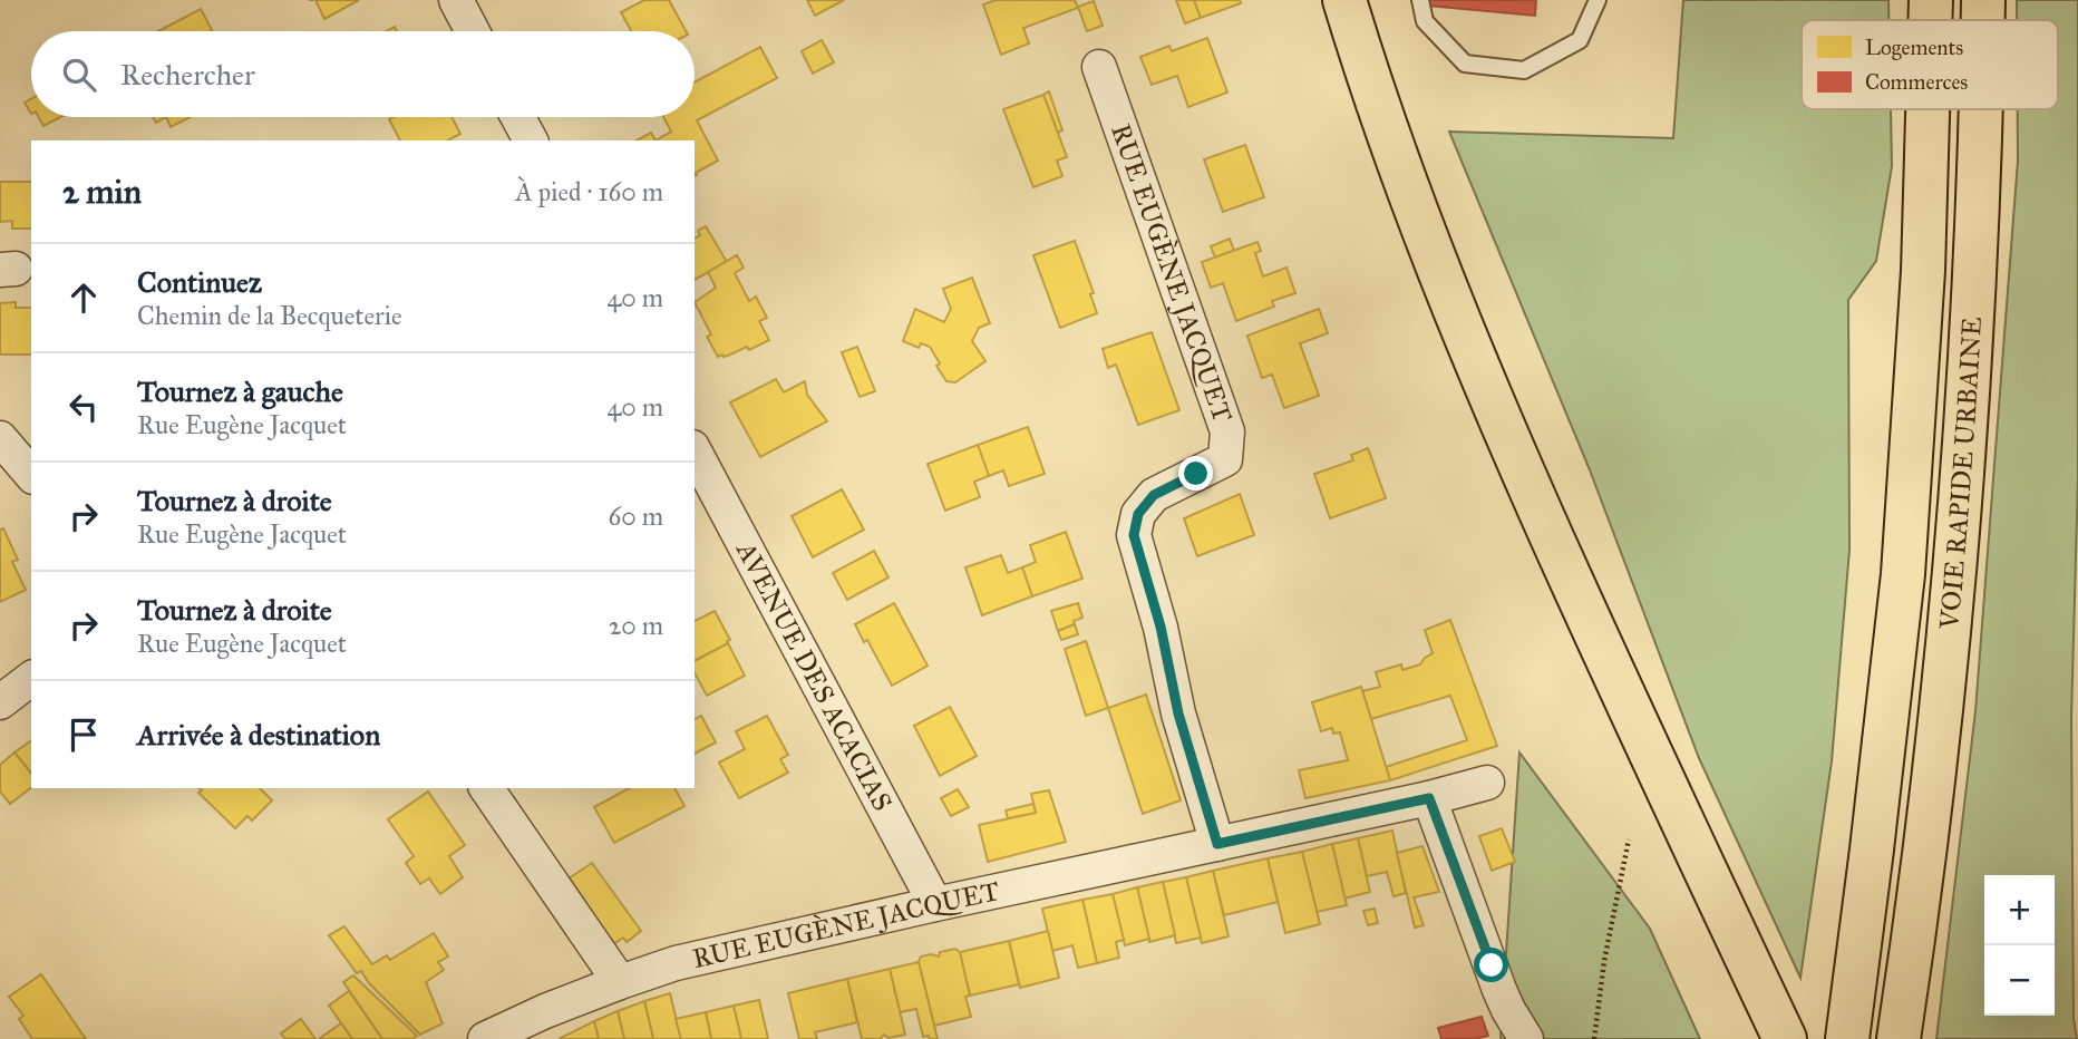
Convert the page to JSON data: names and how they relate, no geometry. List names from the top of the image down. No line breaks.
{"streets":{"highway":["VOIE RAPIDE URBAINE"],"street":["RUE EUGÈNE JACQUET","AVENUE DES ACACIAS"]},"crossings":[["RUE EUGÈNE JACQUET","AVENUE DES ACACIAS"]],"legend":["Logements","Commerces"],"page":{"search":"Rechercher","heading":["2 min","À pied · 160 m"],"list":[["Continuez","Chemin de la Becqueterie","40 m"],["Tournez à gauche","Rue Eugène Jacquet","40 m"],["Tournez à droite","Rue Eugène Jacquet","60 m"],["Tournez à droite","Rue Eugène Jacquet","20 m"],"Arrivée à destination"],"map_buttons":["+","−"]}}
